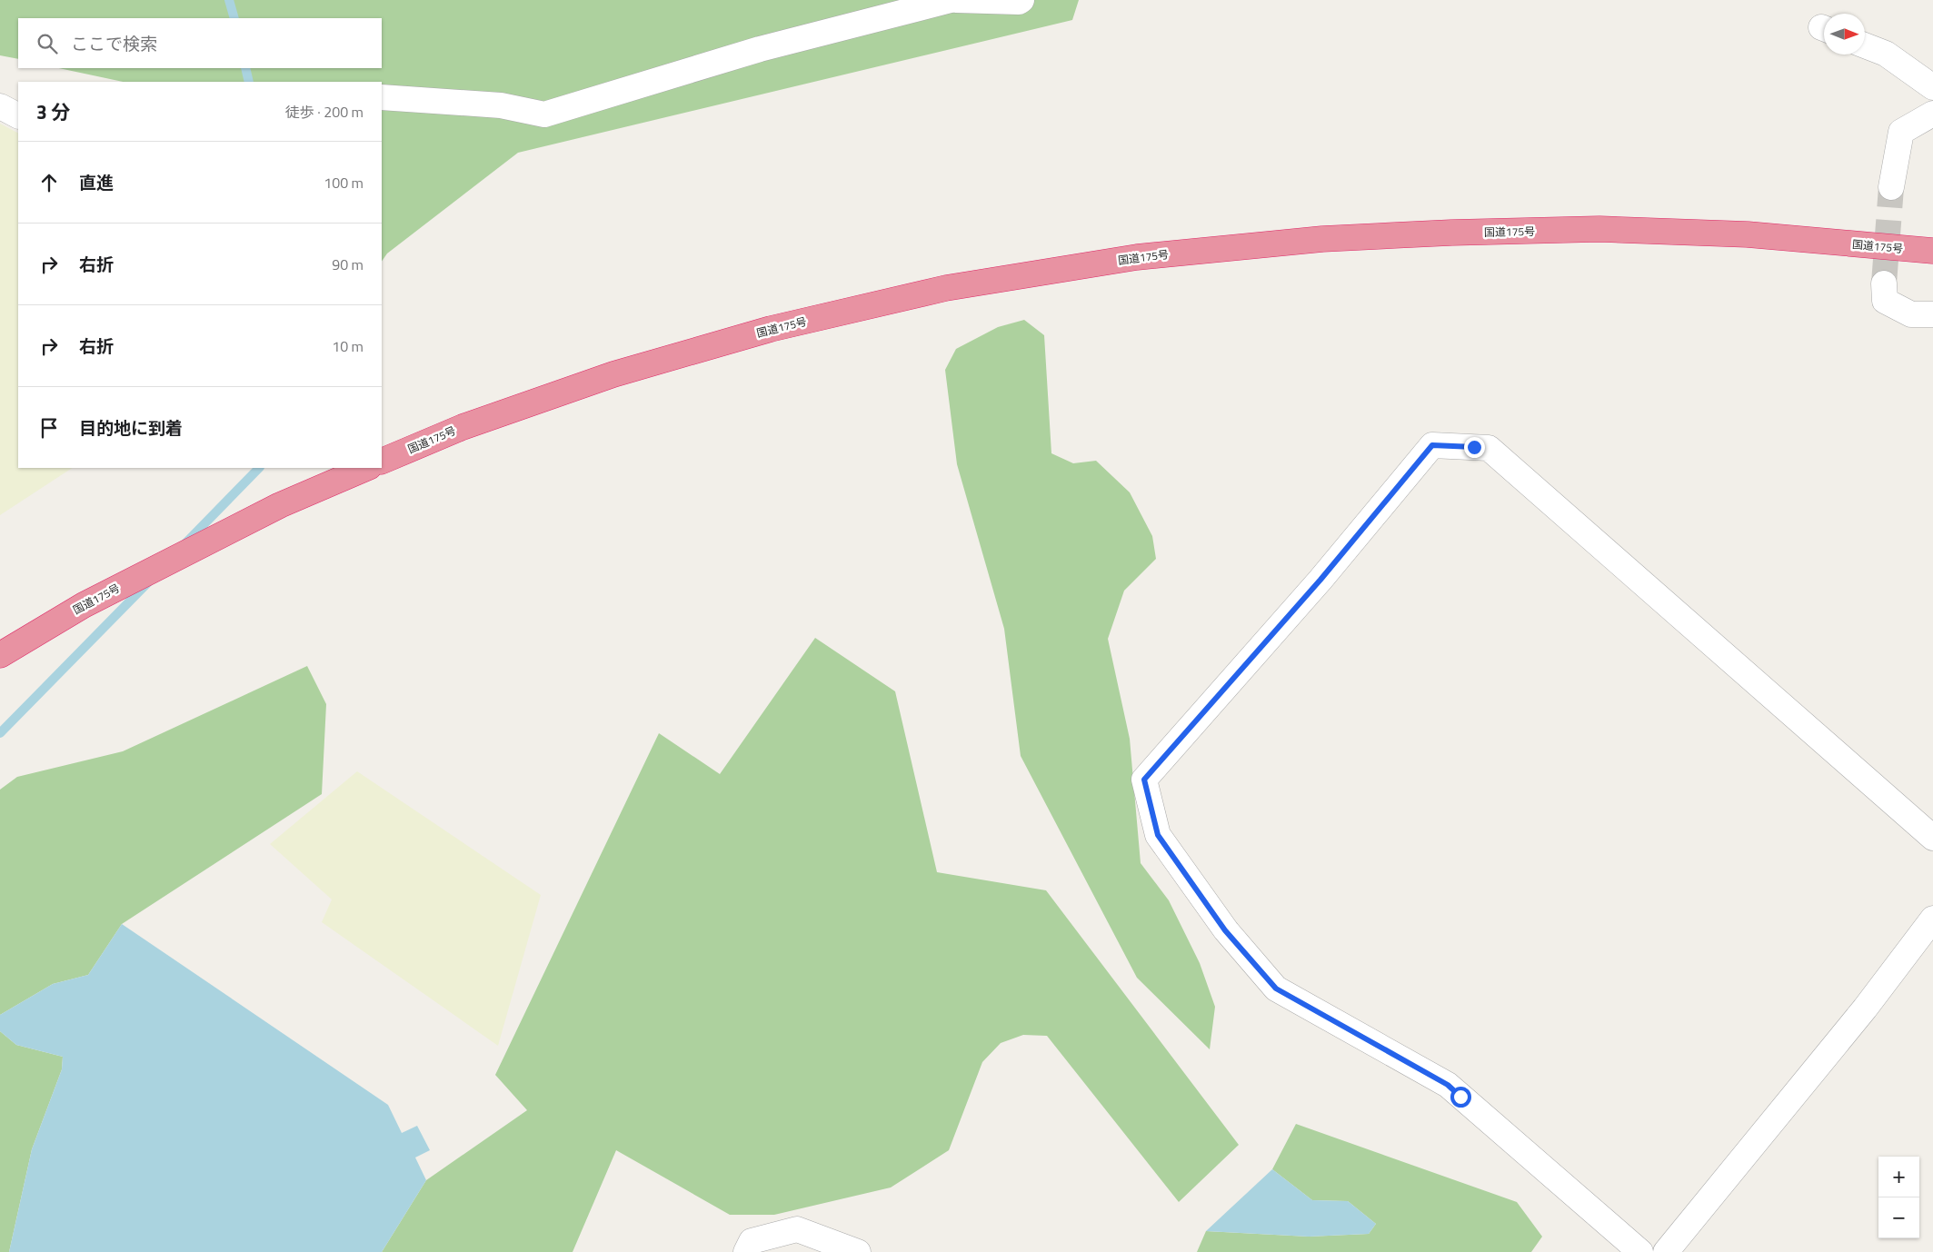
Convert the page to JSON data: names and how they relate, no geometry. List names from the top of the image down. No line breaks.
{"streets":{"highway":["国道175号"]},"north":"right","page":{"search":"ここで検索","heading":["3 分","徒歩 · 200 m"],"list":[["直進","100 m"],["右折","90 m"],["右折","10 m"],"目的地に到着"],"map_buttons":["+","−"]}}
